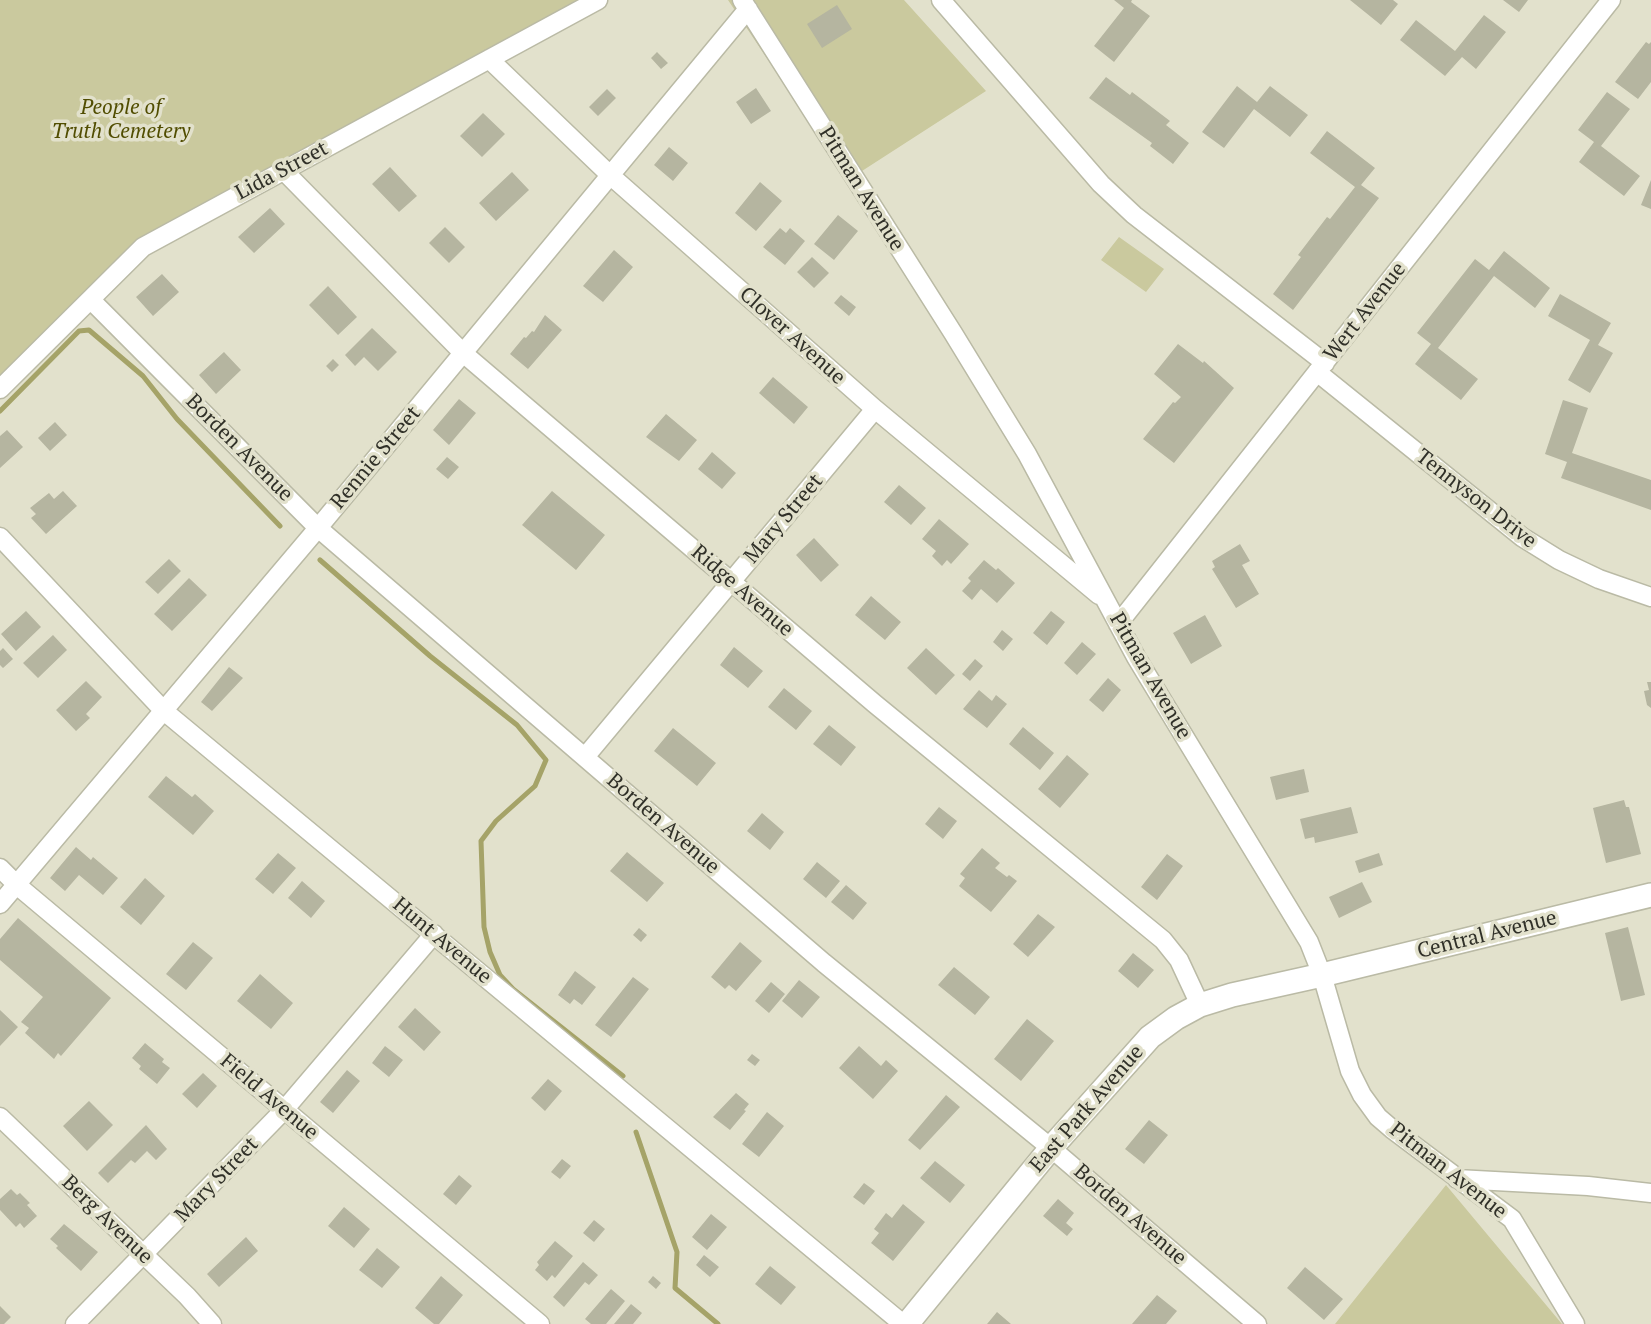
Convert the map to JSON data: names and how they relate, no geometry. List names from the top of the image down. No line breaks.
{"streets":{"street":["Lida Street","Pitman Avenue","Wert Avenue","Clover Avenue","Borden Avenue","Rennie Street","Tennyson Drive","Mary Street","Ridge Avenue","Central Avenue","Hunt Avenue","Field Avenue","East Park Avenue","Berg Avenue"]},"crossings":[["Lida Street","Clover Avenue"],["Lida Street","Borden Avenue"],["Lida Street","Ridge Avenue"],["Pitman Avenue","Wert Avenue"],["Pitman Avenue","Clover Avenue"],["Pitman Avenue","Rennie Street"],["Pitman Avenue","Central Avenue"],["Pitman Avenue","East Park Avenue"],["Wert Avenue","Tennyson Drive"],["Clover Avenue","Rennie Street"],["Clover Avenue","Mary Street"],["Borden Avenue","Rennie Street"],["Borden Avenue","Mary Street"],["Borden Avenue","East Park Avenue"],["Rennie Street","Ridge Avenue"],["Rennie Street","Hunt Avenue"],["Rennie Street","Field Avenue"],["Mary Street","Ridge Avenue"],["Mary Street","Hunt Avenue"],["Mary Street","Field Avenue"],["Mary Street","Berg Avenue"],["Ridge Avenue","East Park Avenue"],["Central Avenue","East Park Avenue"],["Hunt Avenue","East Park Avenue"]],"parks":["People of Truth Cemetery"]}
